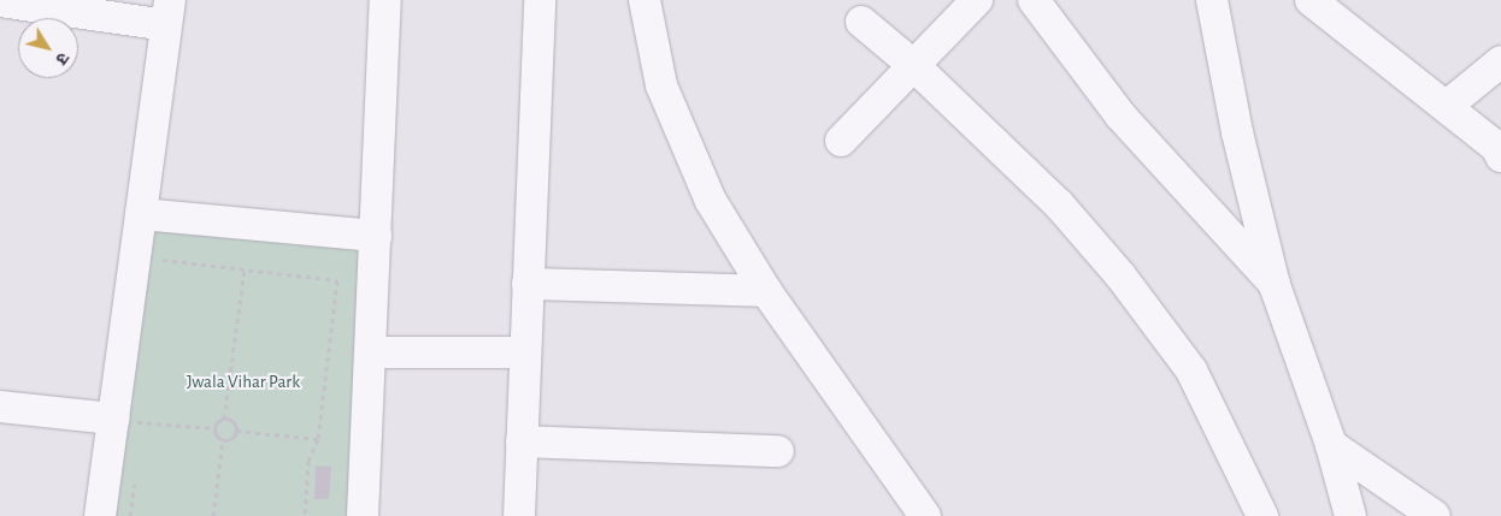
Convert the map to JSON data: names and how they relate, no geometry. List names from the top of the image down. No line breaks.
{"parks":["Jwala Vihar Park"],"north":"bottom right"}
